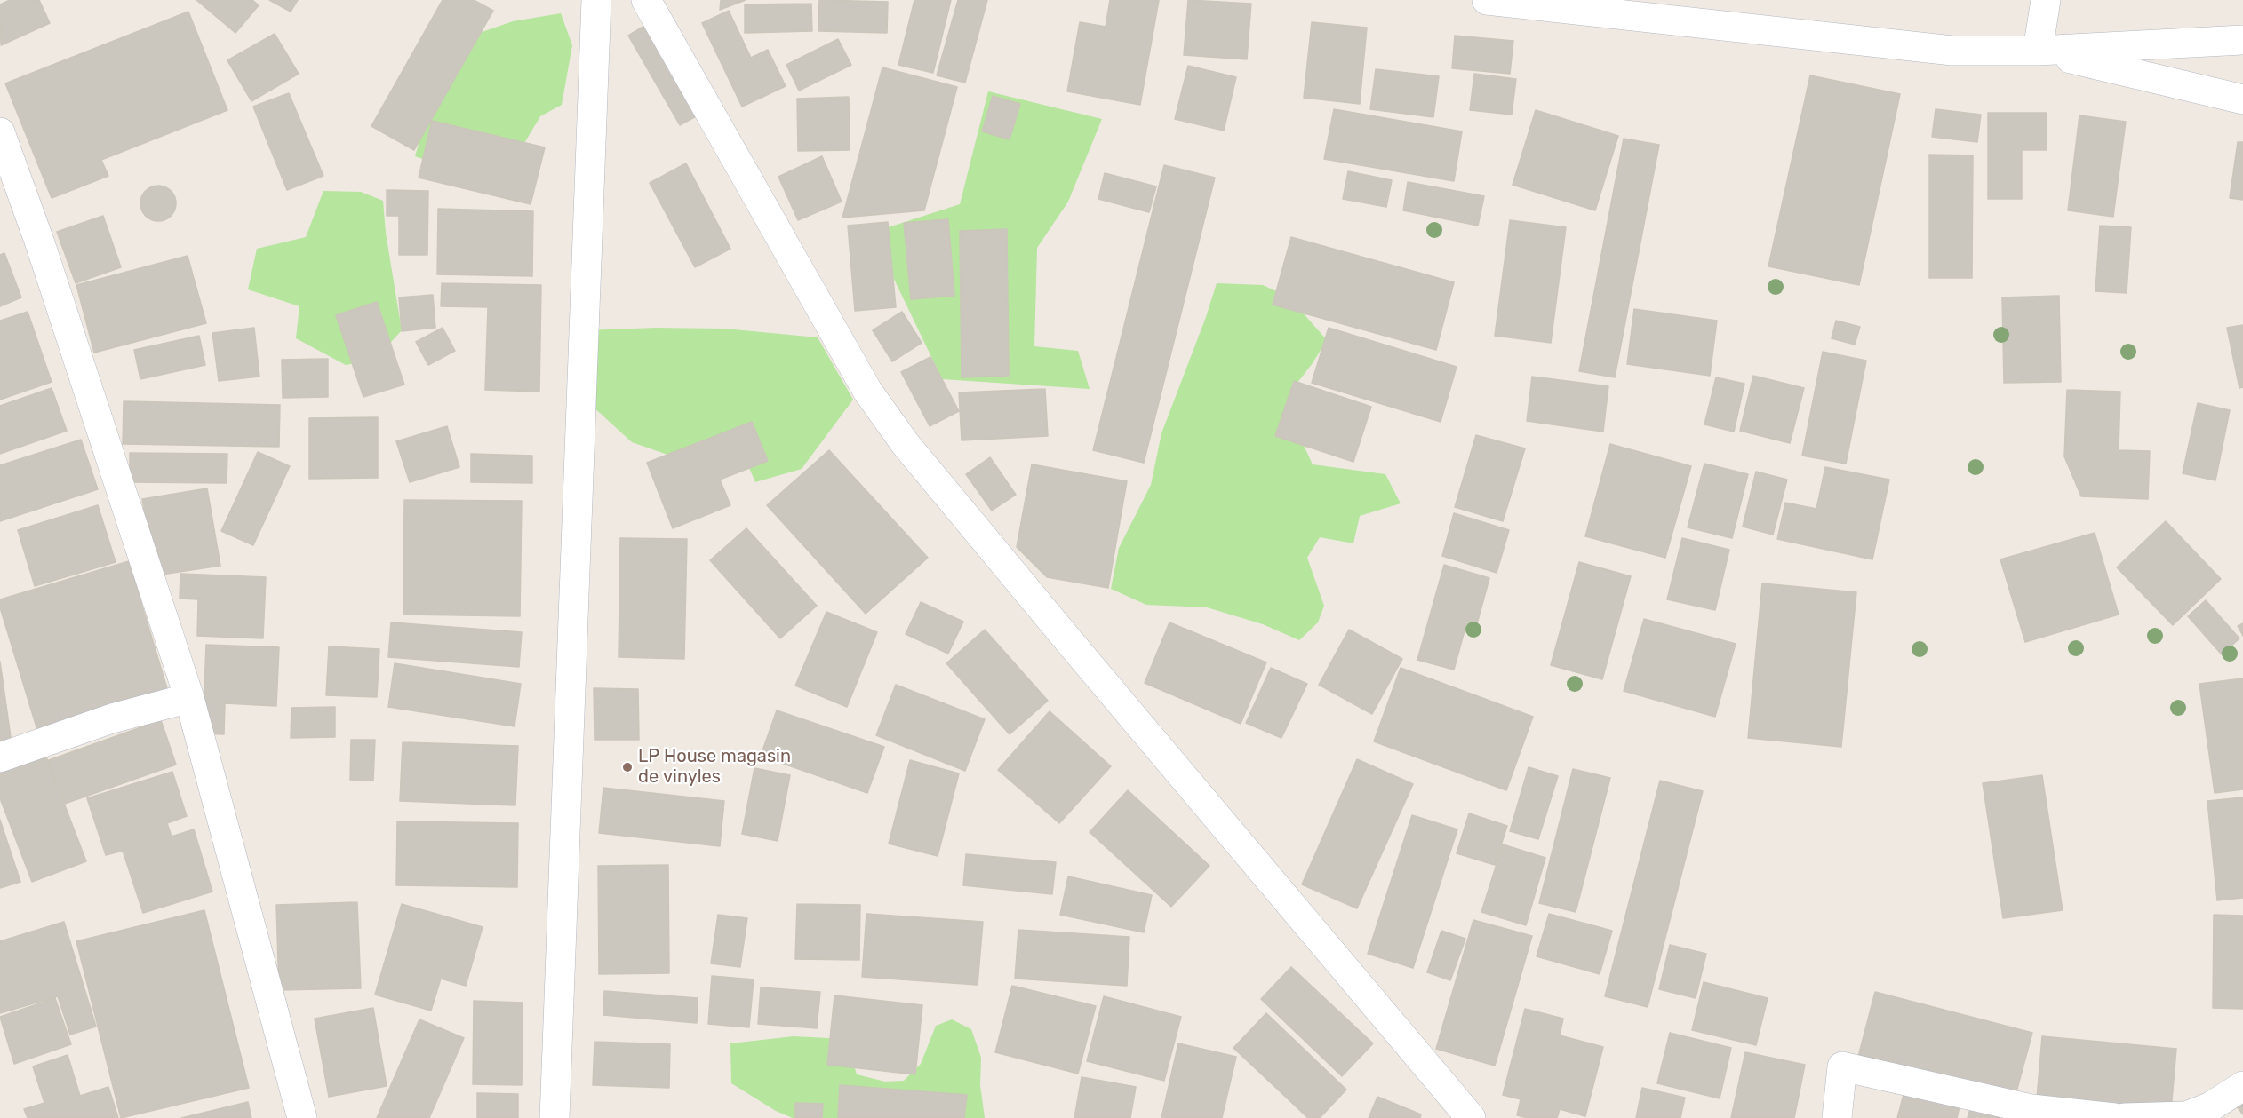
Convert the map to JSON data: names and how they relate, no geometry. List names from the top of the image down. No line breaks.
{"places":["LP House magasin de vinyles"]}
